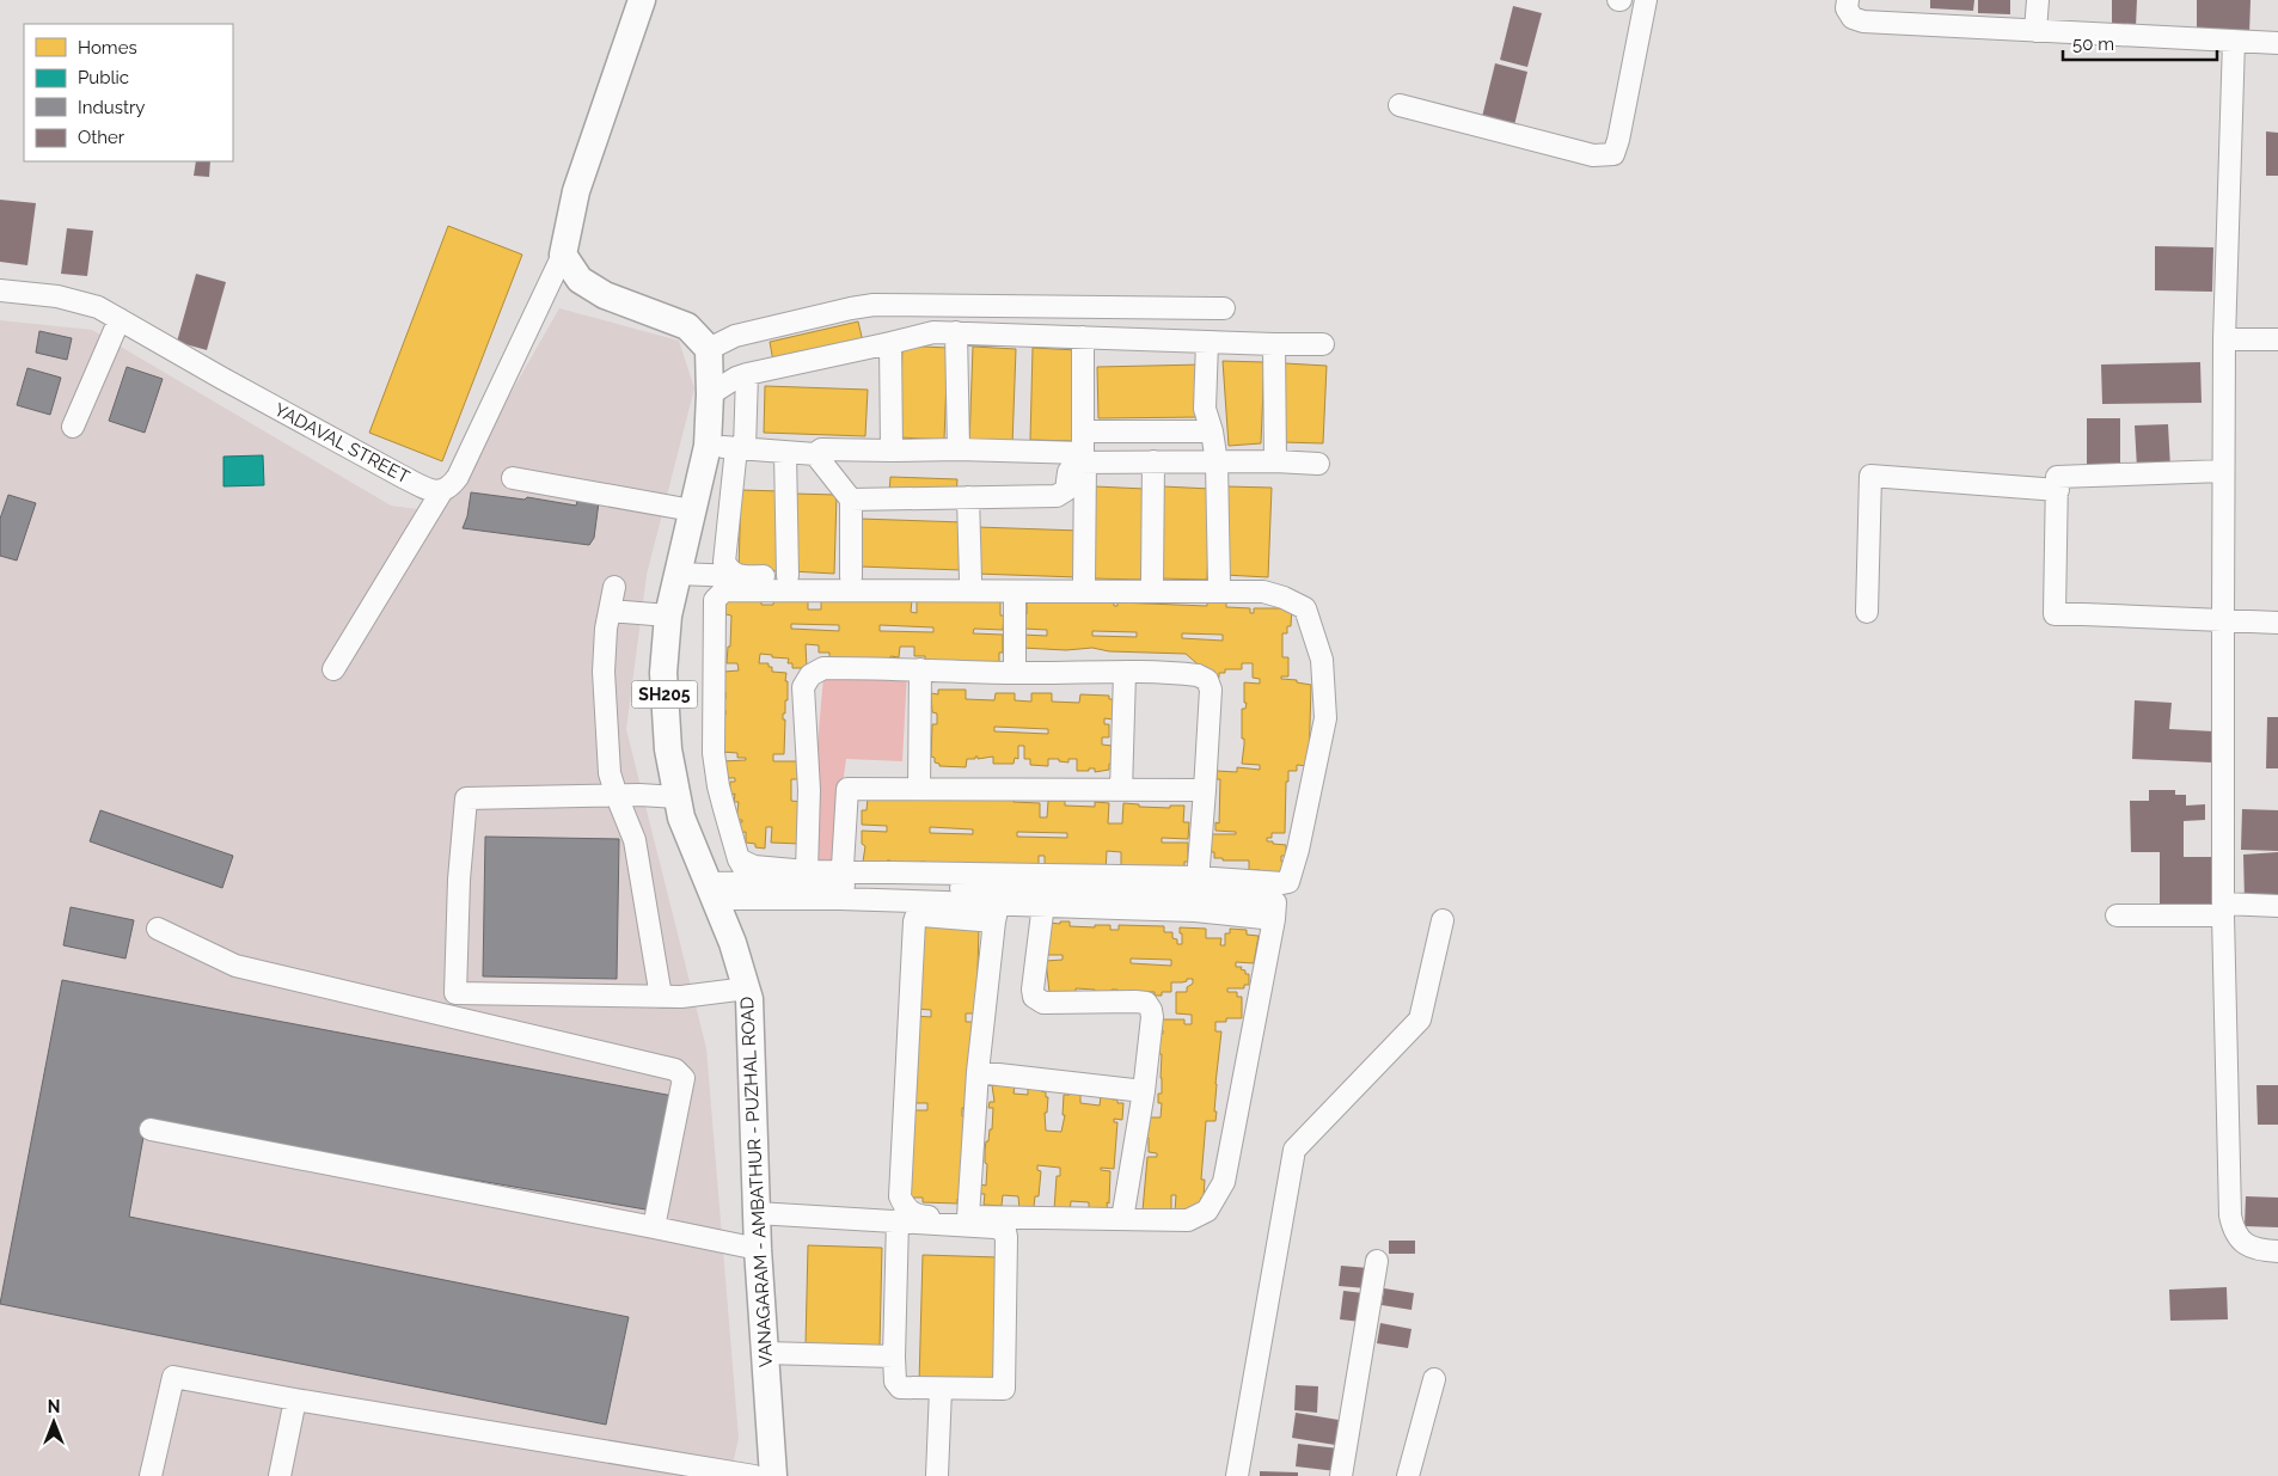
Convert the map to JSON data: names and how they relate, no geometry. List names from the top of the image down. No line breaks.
{"streets":{"main road":["SH205","VANAGARAM - AMBATHUR - PUZHAL ROAD"],"street":["YADAVAL STREET"]},"legend":["Homes","Public","Industry","Other"],"scale_bar":"50 m","north":"top"}
